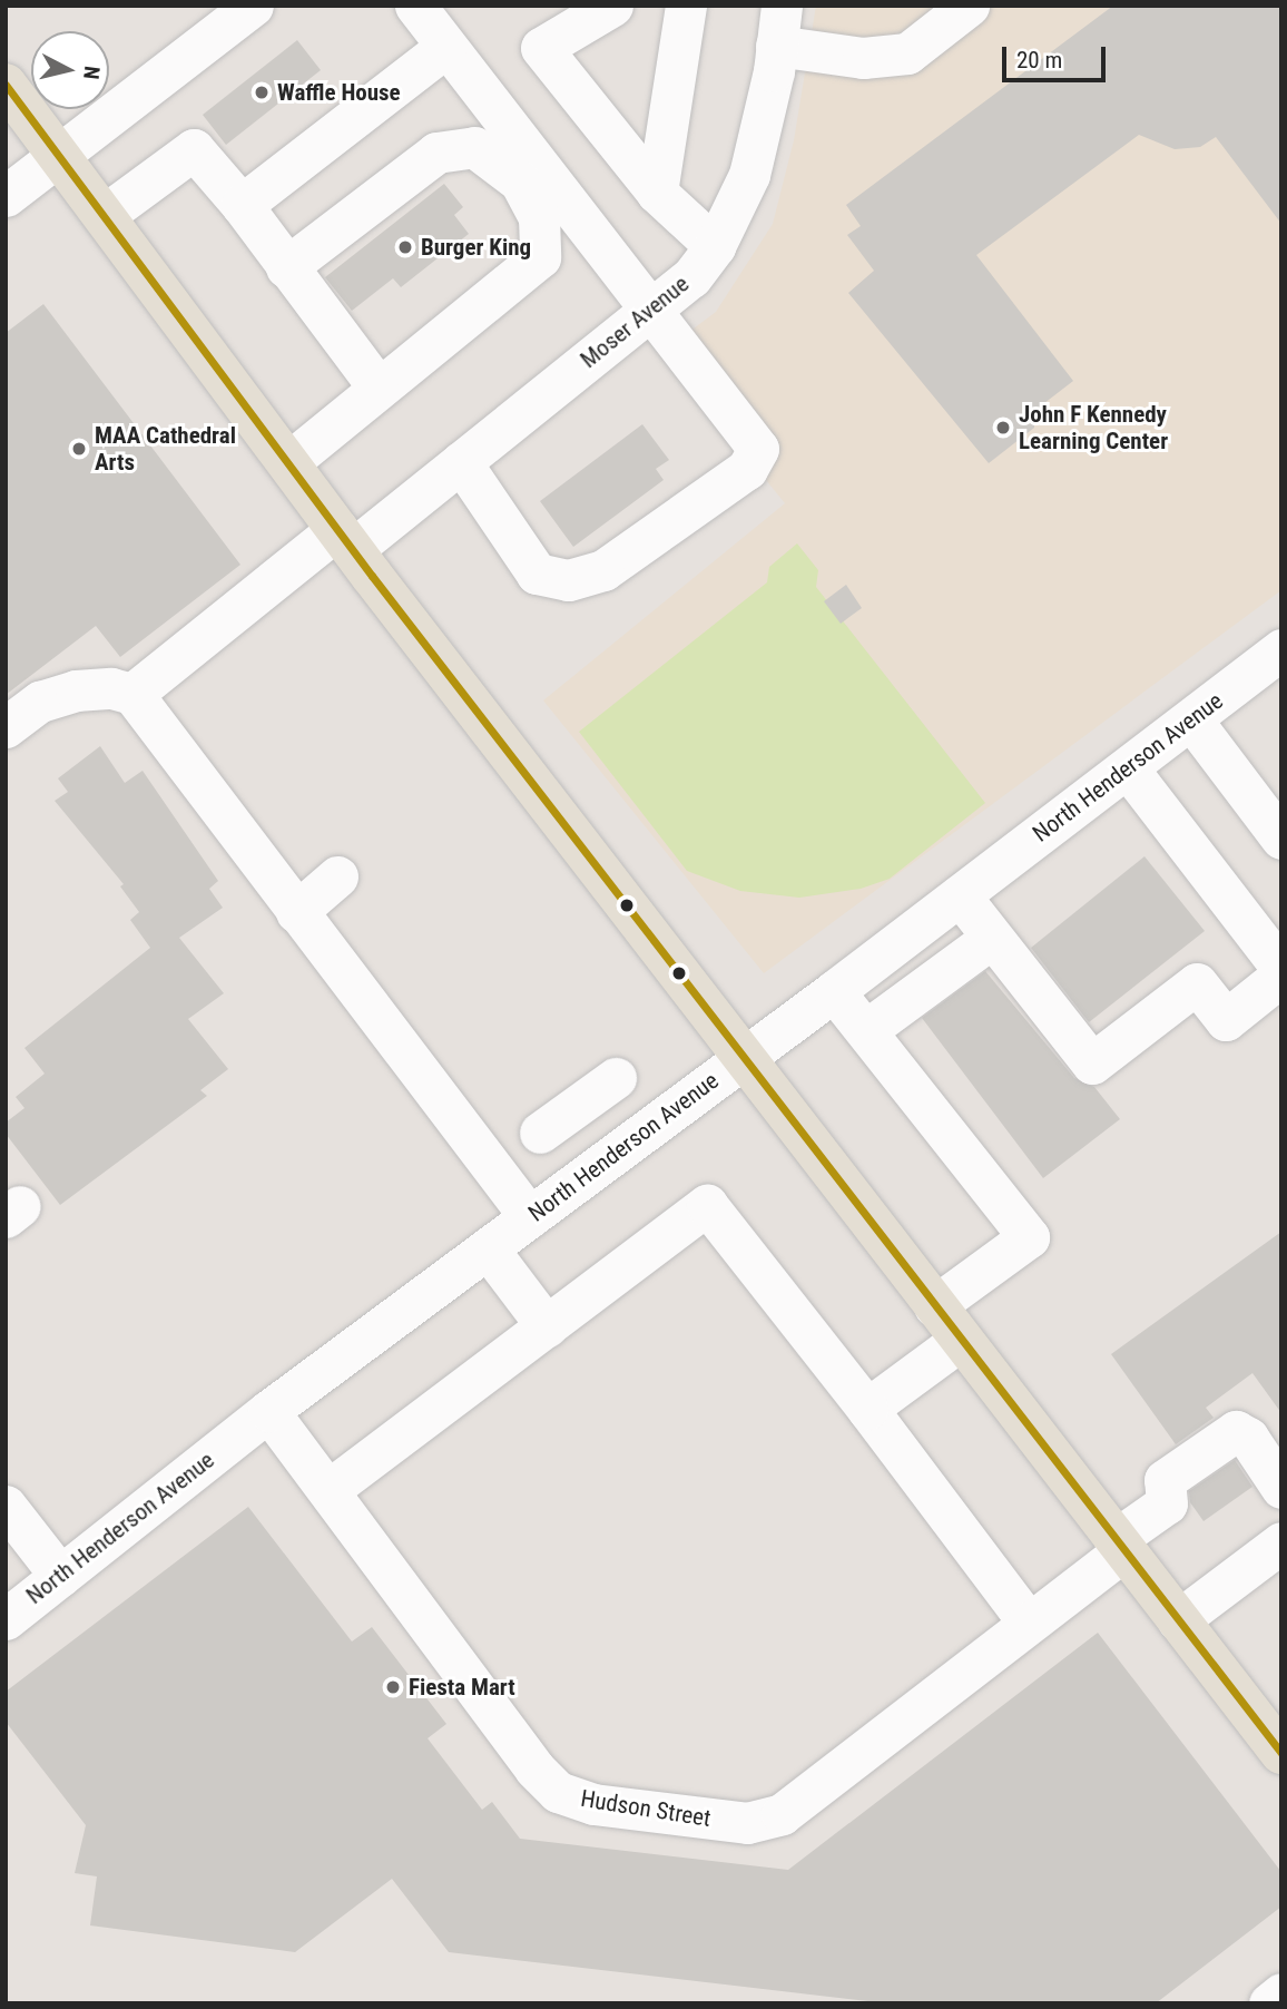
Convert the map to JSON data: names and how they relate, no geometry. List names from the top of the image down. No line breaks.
{"streets":{"street":["Moser Avenue","North Henderson Avenue","Hudson Street"]},"crossings":[["North Henderson Avenue","Hudson Street"]],"places":["Waffle House","Burger King","John F Kennedy Learning Center","MAA Cathedral Arts","Fiesta Mart"],"scale_bar":"20 m","north":"right"}
